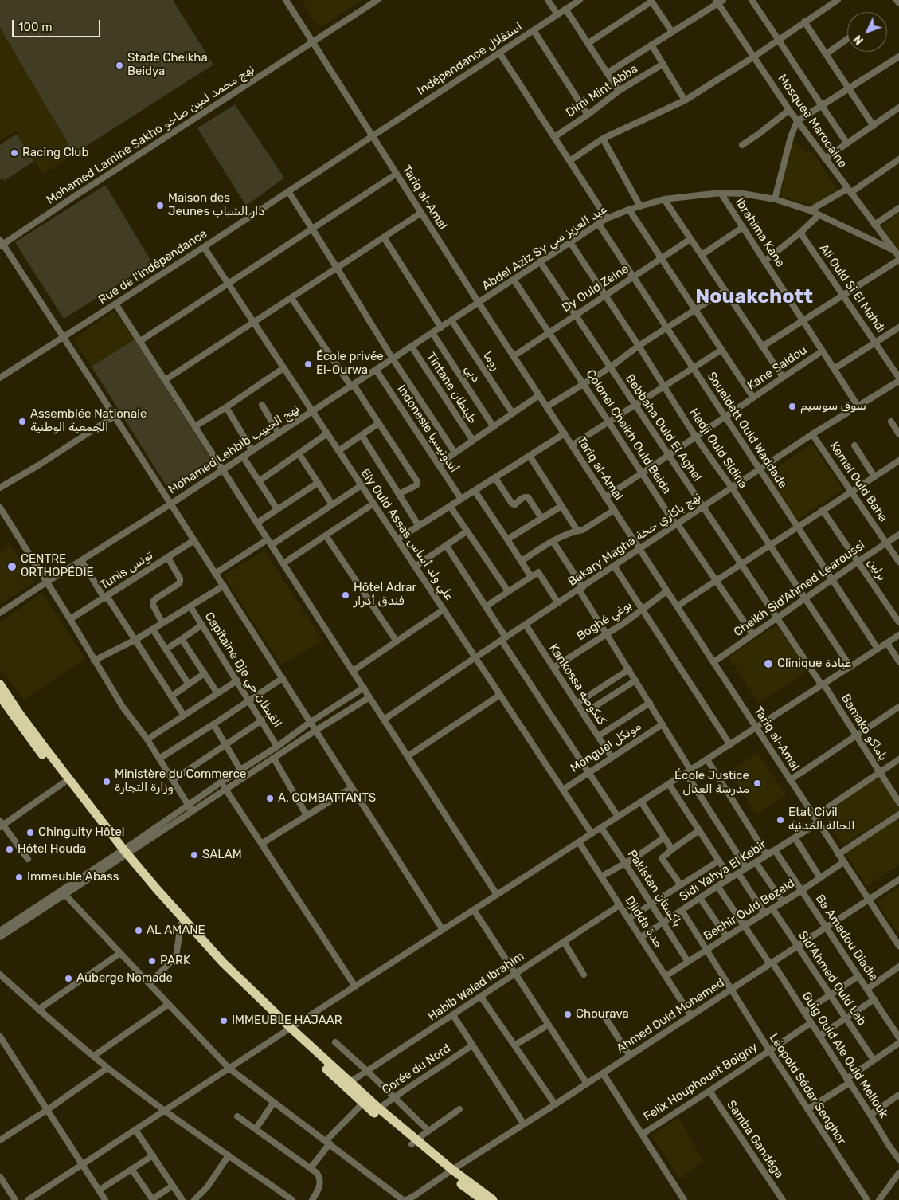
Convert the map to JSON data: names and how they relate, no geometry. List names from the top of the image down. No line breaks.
{"streets":{"street":["Indépendance استقلال","Dimi Mint Abba","Mosquee Marocaine","Mohamed Lamine Sakho نهج محمد لمين صاخو","Tariq al-Amal","Ibrahima Kane","Abdel Aziz Sy عبد العزيز سي","Rue de l'Indépendance","Dy Ould Zeine","Ali Ould Si El Mahdi","روما","Kane Saidou","دبي","Tintane طينطان","Bebbaha Ould El Aghel","Indonesie أندونيسيا","Soueidatt Ould Waddade","Colonel Cheikh Ould Beida","Hadji Ould Sidina","Mohamed Lehbib نهج الحبيب","Kemal Ould Baha","Ely Ould Assas علي ولد أساس","Bakary Magha نهج باكاري حخة","برلين","Tunis تونس","Cheikh Sid'Ahmed Learoussi","Boghé بوغي","Capitaine Dje القبطان جي","Kankossa كنكوصه","Bamako باماكو","Monguel مونكل","Sidi Yahya El Kebir","Pakistan باكستان","Bechir Ould Bezeid","Djidda جدة","Ba Amadou Diadie","Sid'Ahmed Ould Lab","Habib Walad Ibrahim","Ahmed Ould Mohamed","Guig Ould Ale Ould Mellouk","Corée du Nord","Felix Houphouet Boigny","Léopold Sédar Senghor","Samba Gandéga"]},"crossings":[["Indépendance استقلال","Tariq al-Amal"],["Indépendance استقلال","Rue de l'Indépendance"],["Dimi Mint Abba","Mosquee Marocaine"],["Mosquee Marocaine","Abdel Aziz Sy عبد العزيز سي"],["Mohamed Lamine Sakho نهج محمد لمين صاخو","Tariq al-Amal"],["Tariq al-Amal","Abdel Aziz Sy عبد العزيز سي"],["Tariq al-Amal","Rue de l'Indépendance"],["Tariq al-Amal","Dy Ould Zeine"],["Tariq al-Amal","Kane Saidou"],["Tariq al-Amal","Mohamed Lehbib نهج الحبيب"],["Tariq al-Amal","Bakary Magha نهج باكاري حخة"],["Tariq al-Amal","Cheikh Sid'Ahmed Learoussi"],["Tariq al-Amal","Boghé بوغي"],["Tariq al-Amal","Sidi Yahya El Kebir"],["Tariq al-Amal","Bechir Ould Bezeid"],["Tariq al-Amal","Ahmed Ould Mohamed"],["Ibrahima Kane","Abdel Aziz Sy عبد العزيز سي"],["Ibrahima Kane","Kane Saidou"],["Ibrahima Kane","Bakary Magha نهج باكاري حخة"],["Abdel Aziz Sy عبد العزيز سي","Bebbaha Ould El Aghel"],["Abdel Aziz Sy عبد العزيز سي","Soueidatt Ould Waddade"],["Abdel Aziz Sy عبد العزيز سي","Colonel Cheikh Ould Beida"],["Abdel Aziz Sy عبد العزيز سي","Hadji Ould Sidina"],["Abdel Aziz Sy عبد العزيز سي","Mohamed Lehbib نهج الحبيب"],["Rue de l'Indépendance","Ely Ould Assas علي ولد أساس"],["Dy Ould Zeine","Bebbaha Ould El Aghel"],["Dy Ould Zeine","Soueidatt Ould Waddade"],["Dy Ould Zeine","Colonel Cheikh Ould Beida"],["Dy Ould Zeine","Hadji Ould Sidina"],["روما","Mohamed Lehbib نهج الحبيب"],["Kane Saidou","Bebbaha Ould El Aghel"],["Kane Saidou","Soueidatt Ould Waddade"],["Kane Saidou","Colonel Cheikh Ould Beida"],["Kane Saidou","Hadji Ould Sidina"],["دبي","Mohamed Lehbib نهج الحبيب"],["Tintane طينطان","Mohamed Lehbib نهج الحبيب"],["Bebbaha Ould El Aghel","Bakary Magha نهج باكاري حخة"],["Bebbaha Ould El Aghel","Cheikh Sid'Ahmed Learoussi"],["Bebbaha Ould El Aghel","Bamako باماكو"],["Indonesie أندونيسيا","Mohamed Lehbib نهج الحبيب"],["Soueidatt Ould Waddade","Bakary Magha نهج باكاري حخة"],["Soueidatt Ould Waddade","Cheikh Sid'Ahmed Learoussi"],["Colonel Cheikh Ould Beida","Bakary Magha نهج باكاري حخة"],["Colonel Cheikh Ould Beida","Cheikh Sid'Ahmed Learoussi"],["Hadji Ould Sidina","Bakary Magha نهج باكاري حخة"],["Hadji Ould Sidina","Cheikh Sid'Ahmed Learoussi"],["Mohamed Lehbib نهج الحبيب","Ely Ould Assas علي ولد أساس"],["Kemal Ould Baha","Bakary Magha نهج باكاري حخة"],["Kemal Ould Baha","Cheikh Sid'Ahmed Learoussi"],["Ely Ould Assas علي ولد أساس","Bakary Magha نهج باكاري حخة"],["Ely Ould Assas علي ولد أساس","Monguel مونكل"],["Bakary Magha نهج باكاري حخة","Kankossa كنكوصه"],["برلين","Cheikh Sid'Ahmed Learoussi"],["Boghé بوغي","Kankossa كنكوصه"],["Kankossa كنكوصه","Monguel مونكل"],["Sidi Yahya El Kebir","Pakistan باكستان"],["Sidi Yahya El Kebir","Djidda جدة"],["Sidi Yahya El Kebir","Ba Amadou Diadie"],["Sidi Yahya El Kebir","Guig Ould Ale Ould Mellouk"],["Sidi Yahya El Kebir","Léopold Sédar Senghor"],["Pakistan باكستان","Bechir Ould Bezeid"],["Bechir Ould Bezeid","Djidda جدة"],["Bechir Ould Bezeid","Ba Amadou Diadie"],["Bechir Ould Bezeid","Sid'Ahmed Ould Lab"],["Bechir Ould Bezeid","Guig Ould Ale Ould Mellouk"],["Bechir Ould Bezeid","Léopold Sédar Senghor"],["Djidda جدة","Habib Walad Ibrahim"],["Djidda جدة","Ahmed Ould Mohamed"],["Ba Amadou Diadie","Ahmed Ould Mohamed"],["Sid'Ahmed Ould Lab","Ahmed Ould Mohamed"],["Ahmed Ould Mohamed","Guig Ould Ale Ould Mellouk"],["Ahmed Ould Mohamed","Léopold Sédar Senghor"],["Guig Ould Ale Ould Mellouk","Felix Houphouet Boigny"],["Felix Houphouet Boigny","Léopold Sédar Senghor"],["Felix Houphouet Boigny","Samba Gandéga"]],"districts":["Nouakchott"],"places":["Stade Cheikha Beidya","Racing Club","Maison des Jeunes دار الشباب","École privée El-Ourwa","سوق سوسيم","Assemblée Nationale الجمعية الوطنية","CENTRE ORTHOPÉDIE","Hôtel Adrar فندق أدرار","Clinique عيادة","Ministère du Commerce وزارة التجارة","École Justice مدرسة العدل","A. COMBATTANTS","Etat Civil الحالة المدنية","Chinguity Hôtel","Hôtel Houda","SALAM","Immeuble Abass","AL AMANE","PARK","Auberge Nomade","Chourava","IMMEUBLE HAJAAR"],"scale_bar":"100 m","north":"bottom left"}
